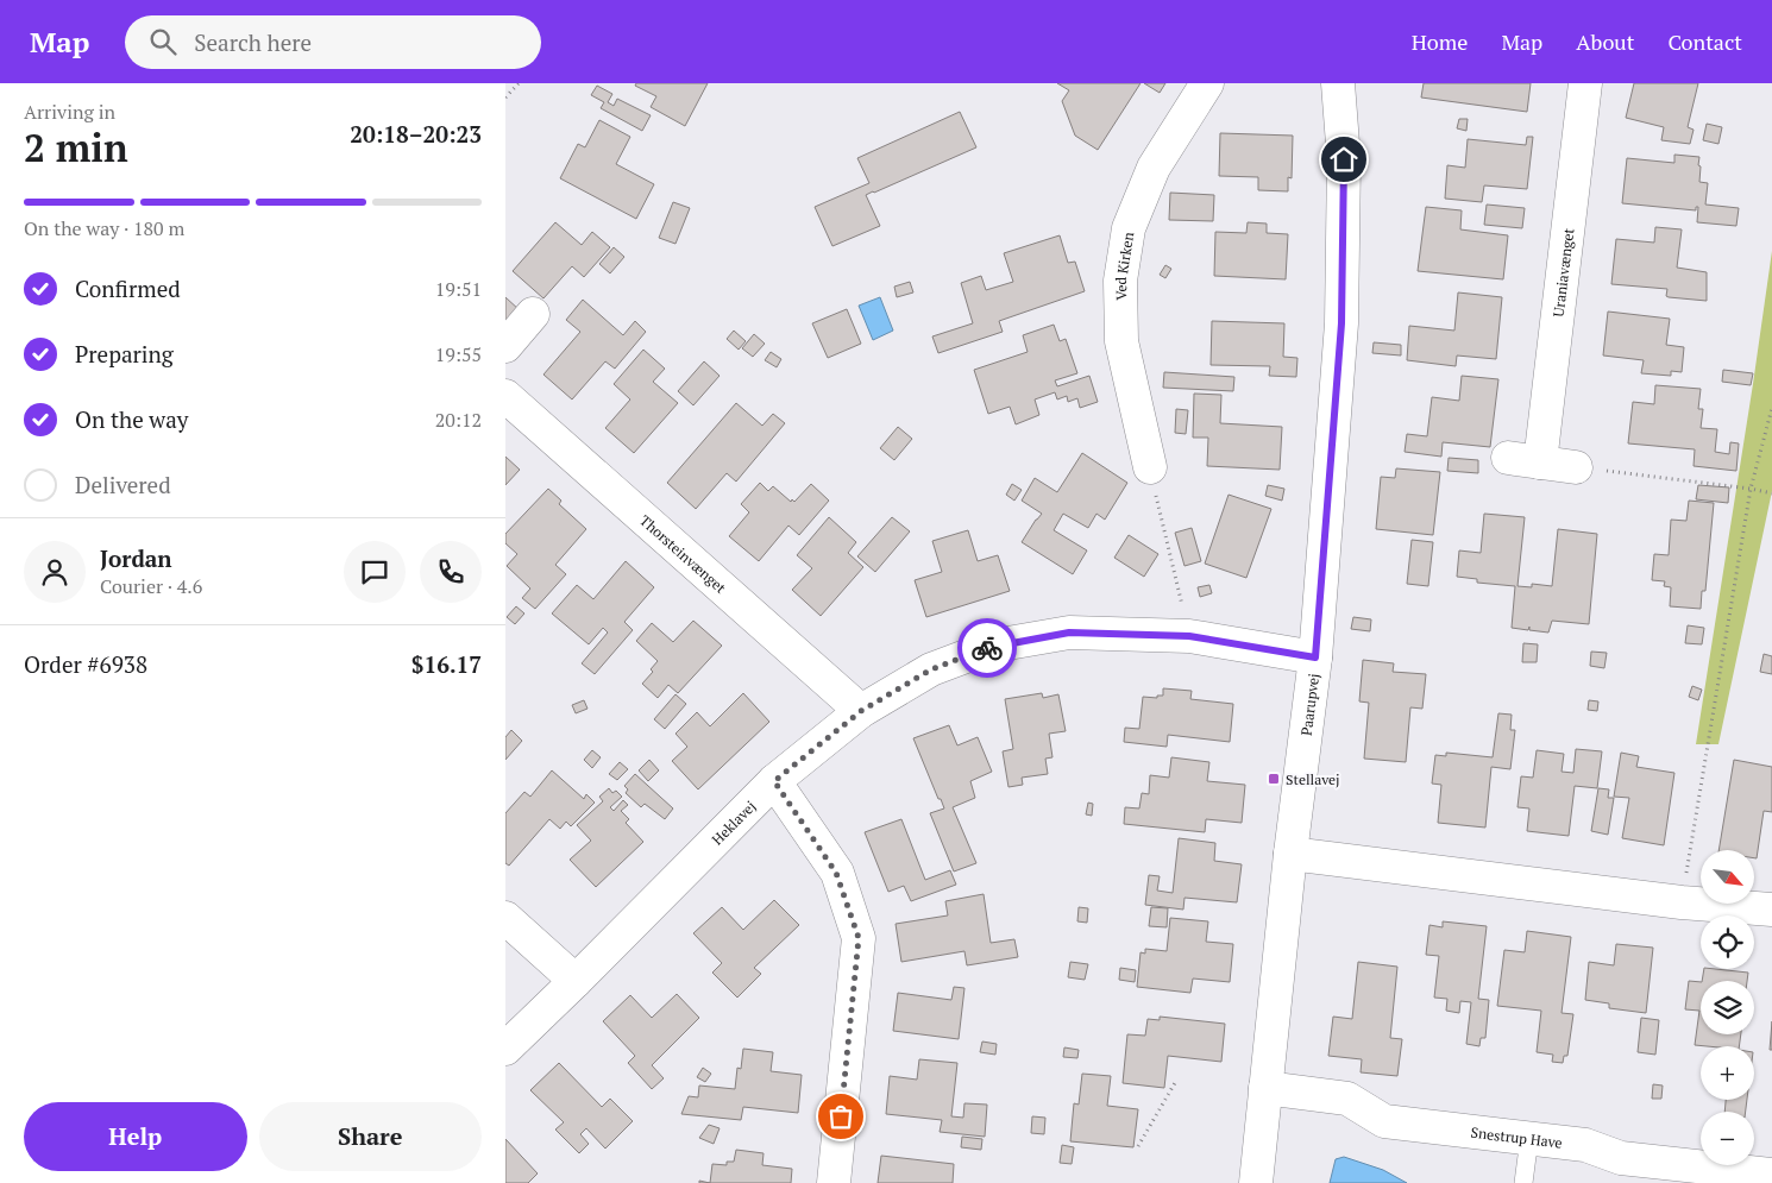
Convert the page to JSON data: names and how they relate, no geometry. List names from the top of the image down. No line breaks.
{"streets":{"street":["Ved Kirken","Uraniavænget","Thorsteinvænget","Paarupvej","Heklavej","Snestrup Have"]},"crossings":[["Thorsteinvænget","Heklavej"],["Paarupvej","Heklavej"],["Paarupvej","Snestrup Have"]],"places":{"transit":["Stellavej"]},"north":"bottom right","page":{"header":"Map","search":"Search here","nav":["Home","Map","About","Contact"],"heading":["2 min","Arriving in","20:18–20:23"],"panel":["Jordan","Courier · 4.6","Order #6938","$16.17"],"bar":"On the way · 180 m","list":[["Confirmed","19:51"],["Preparing","19:55"],["On the way","20:12"],"Delivered"],"map_buttons":["+","−"],"buttons":["Help","Share"]}}
